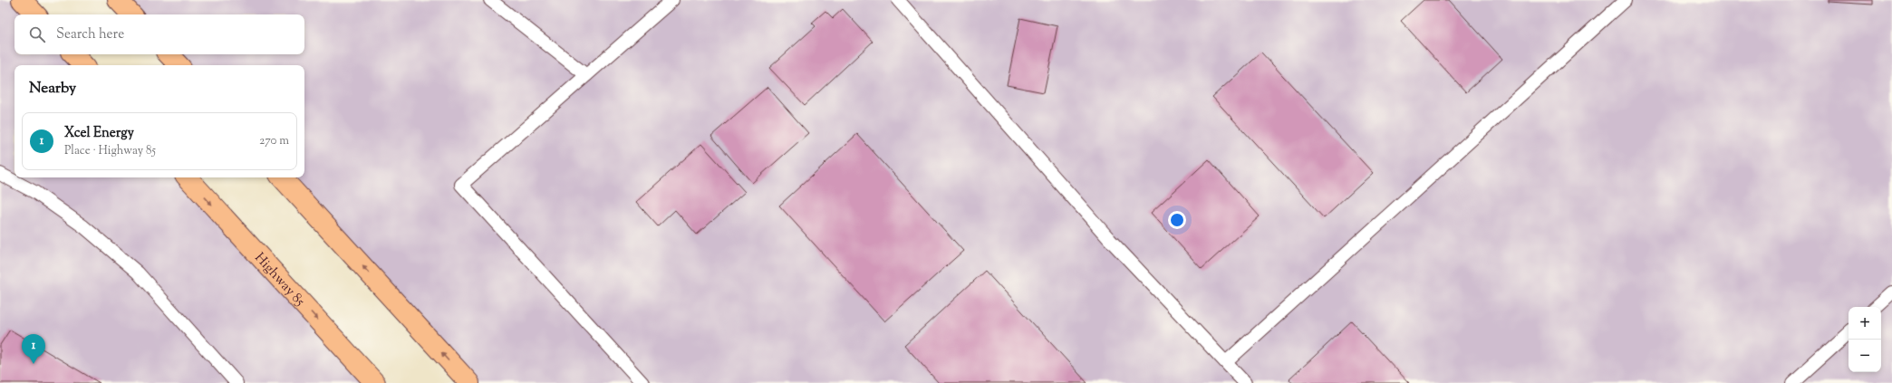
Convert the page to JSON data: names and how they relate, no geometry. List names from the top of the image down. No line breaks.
{"streets":{"highway":["Highway 85"]},"page":{"search":"Search here","heading":"Nearby","list":[{"mark":"1","name":"Xcel Energy","note":"Place · Highway 85","value":"270 m"}],"map_buttons":["+","−"],"pins":"1"}}
